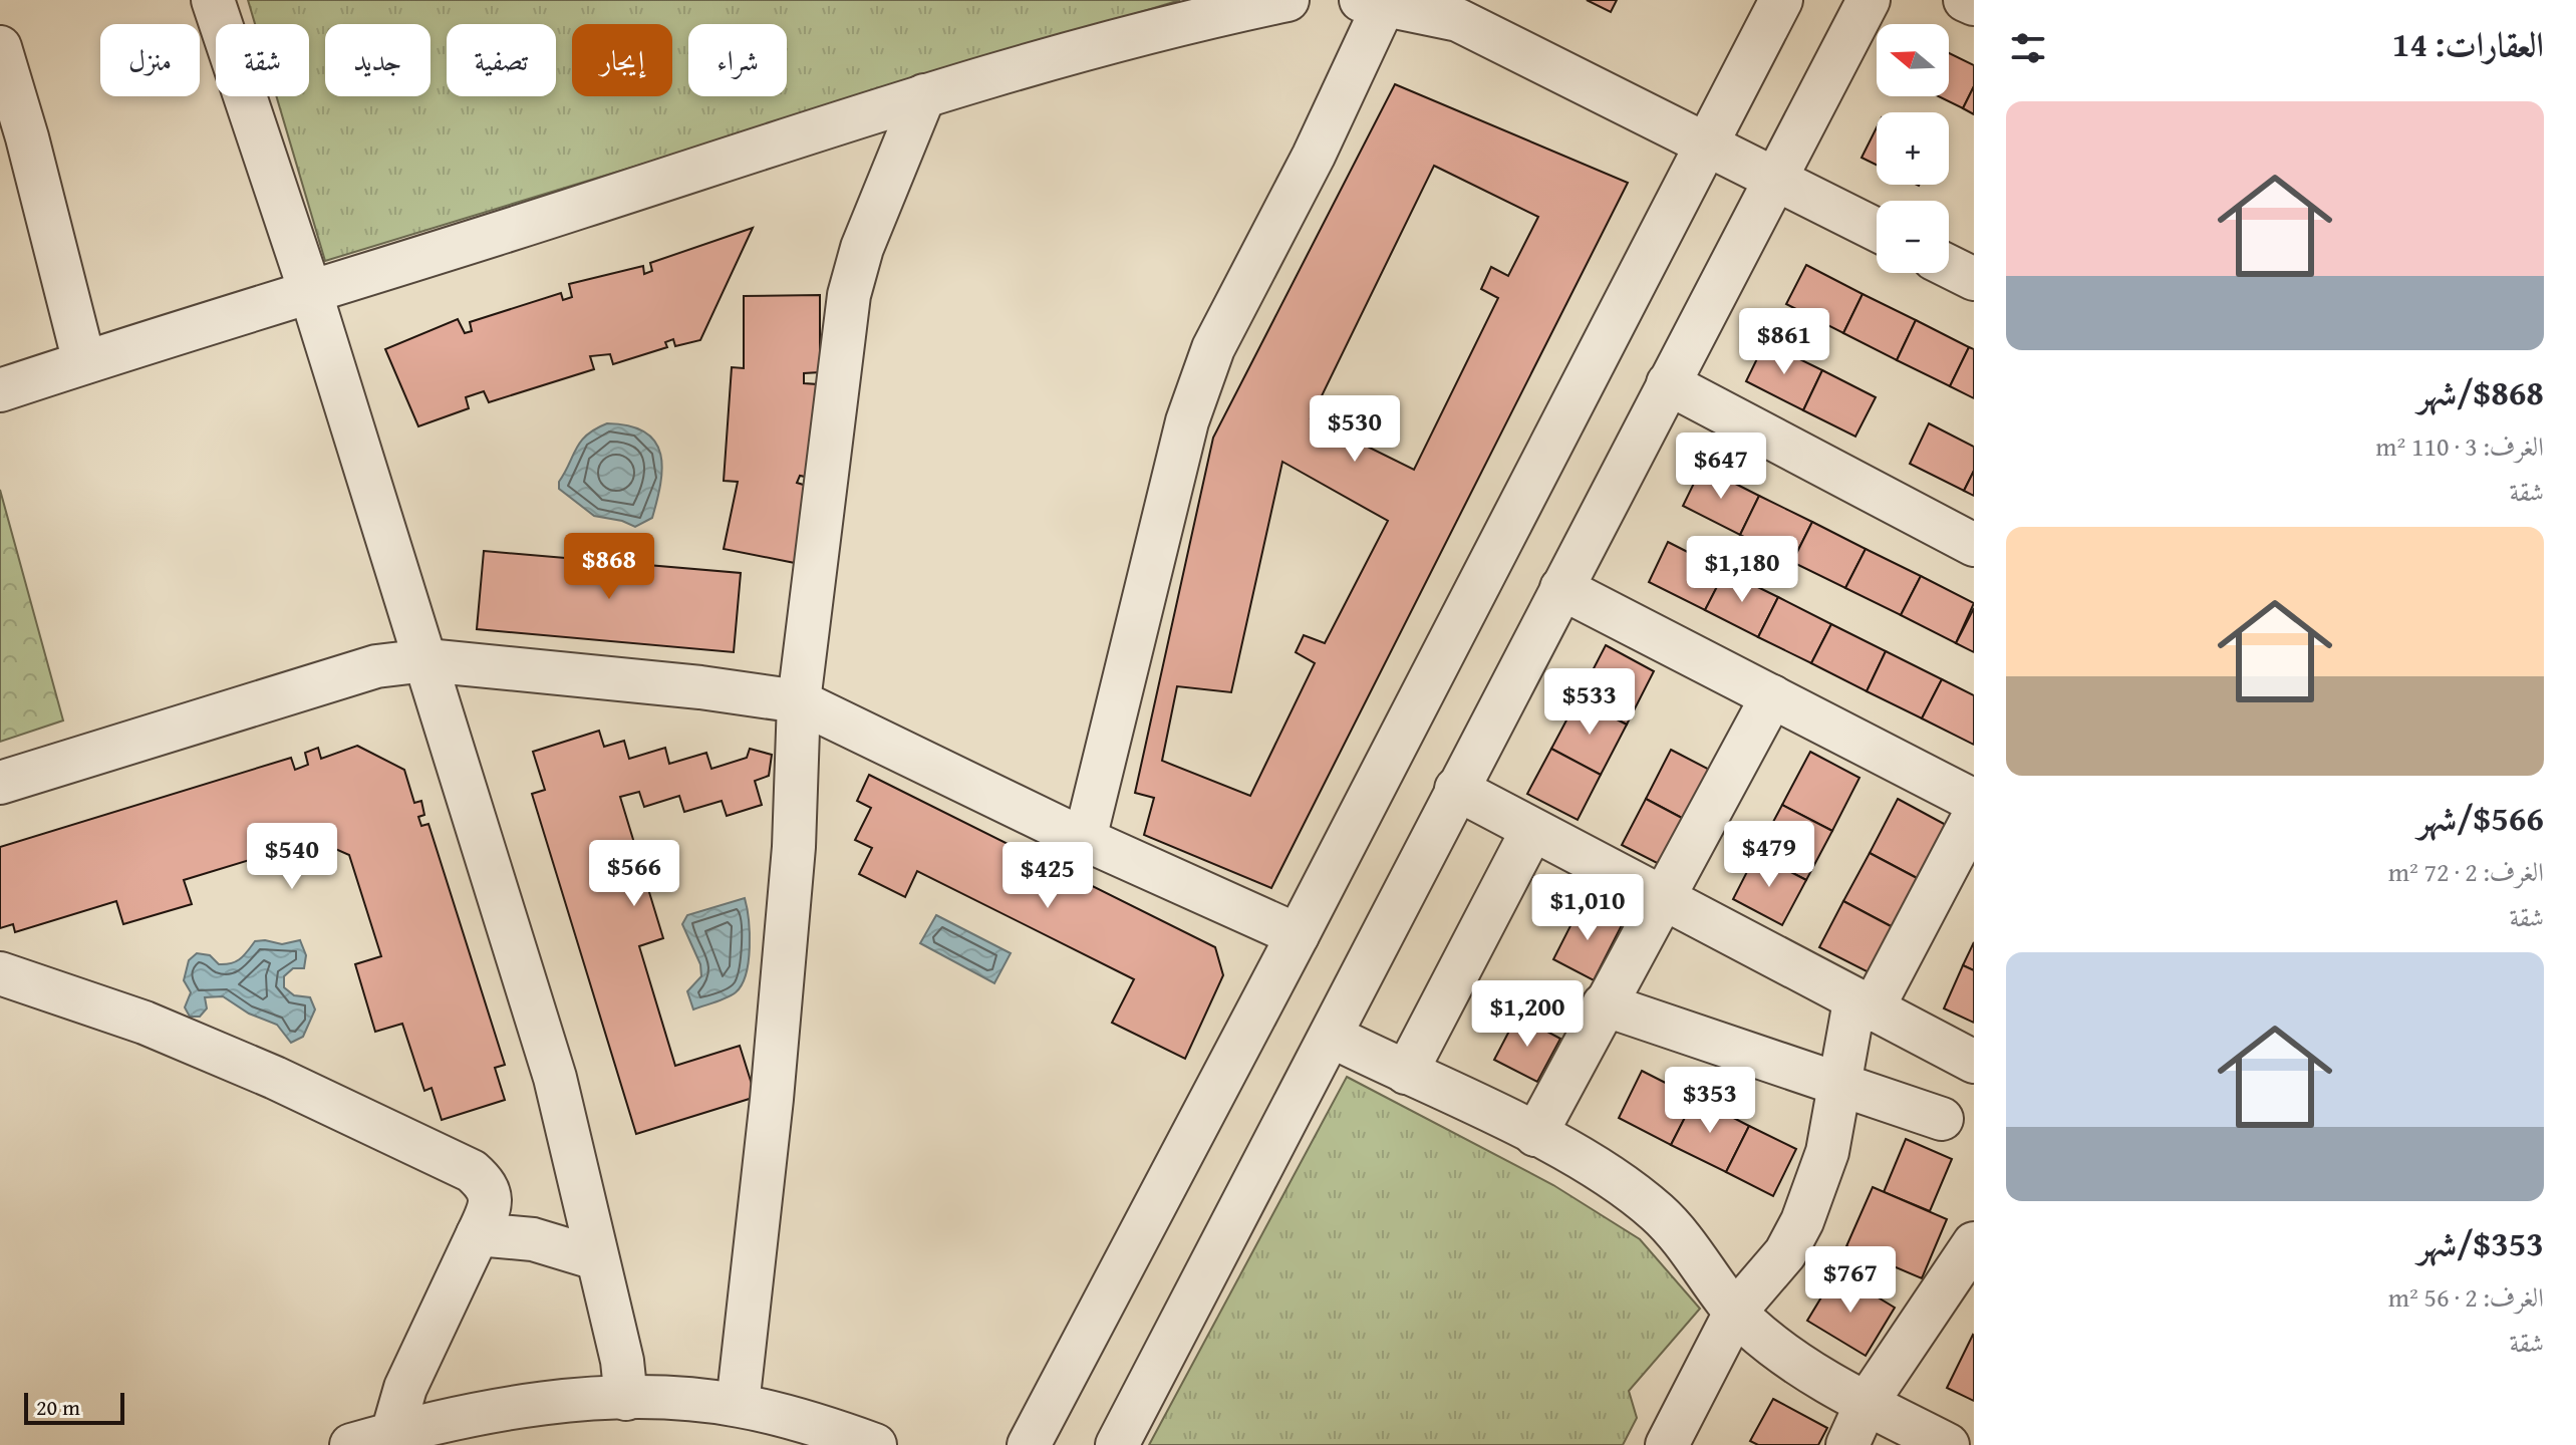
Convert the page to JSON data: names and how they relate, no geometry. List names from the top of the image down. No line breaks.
{"scale_bar":"20 m","north":"left","page":{"heading":"العقارات: 14","map_buttons":["+","−"],"chip":["شراء","إيجار","تصفية","جديد","شقة","منزل"],"list":[{"name":"$868/شهر","note":"الغرف: 3 · 110 m² · شقة"},{"name":"$566/شهر","note":"الغرف: 2 · 72 m² · شقة"},{"name":"$353/شهر","note":"الغرف: 2 · 56 m² · شقة"}],"price":["$861","$530","$647","$868","$1,180","$533","$479","$540","$566","$425","$1,010","$1,200","$353","$767"],"scale":"20 m"}}
